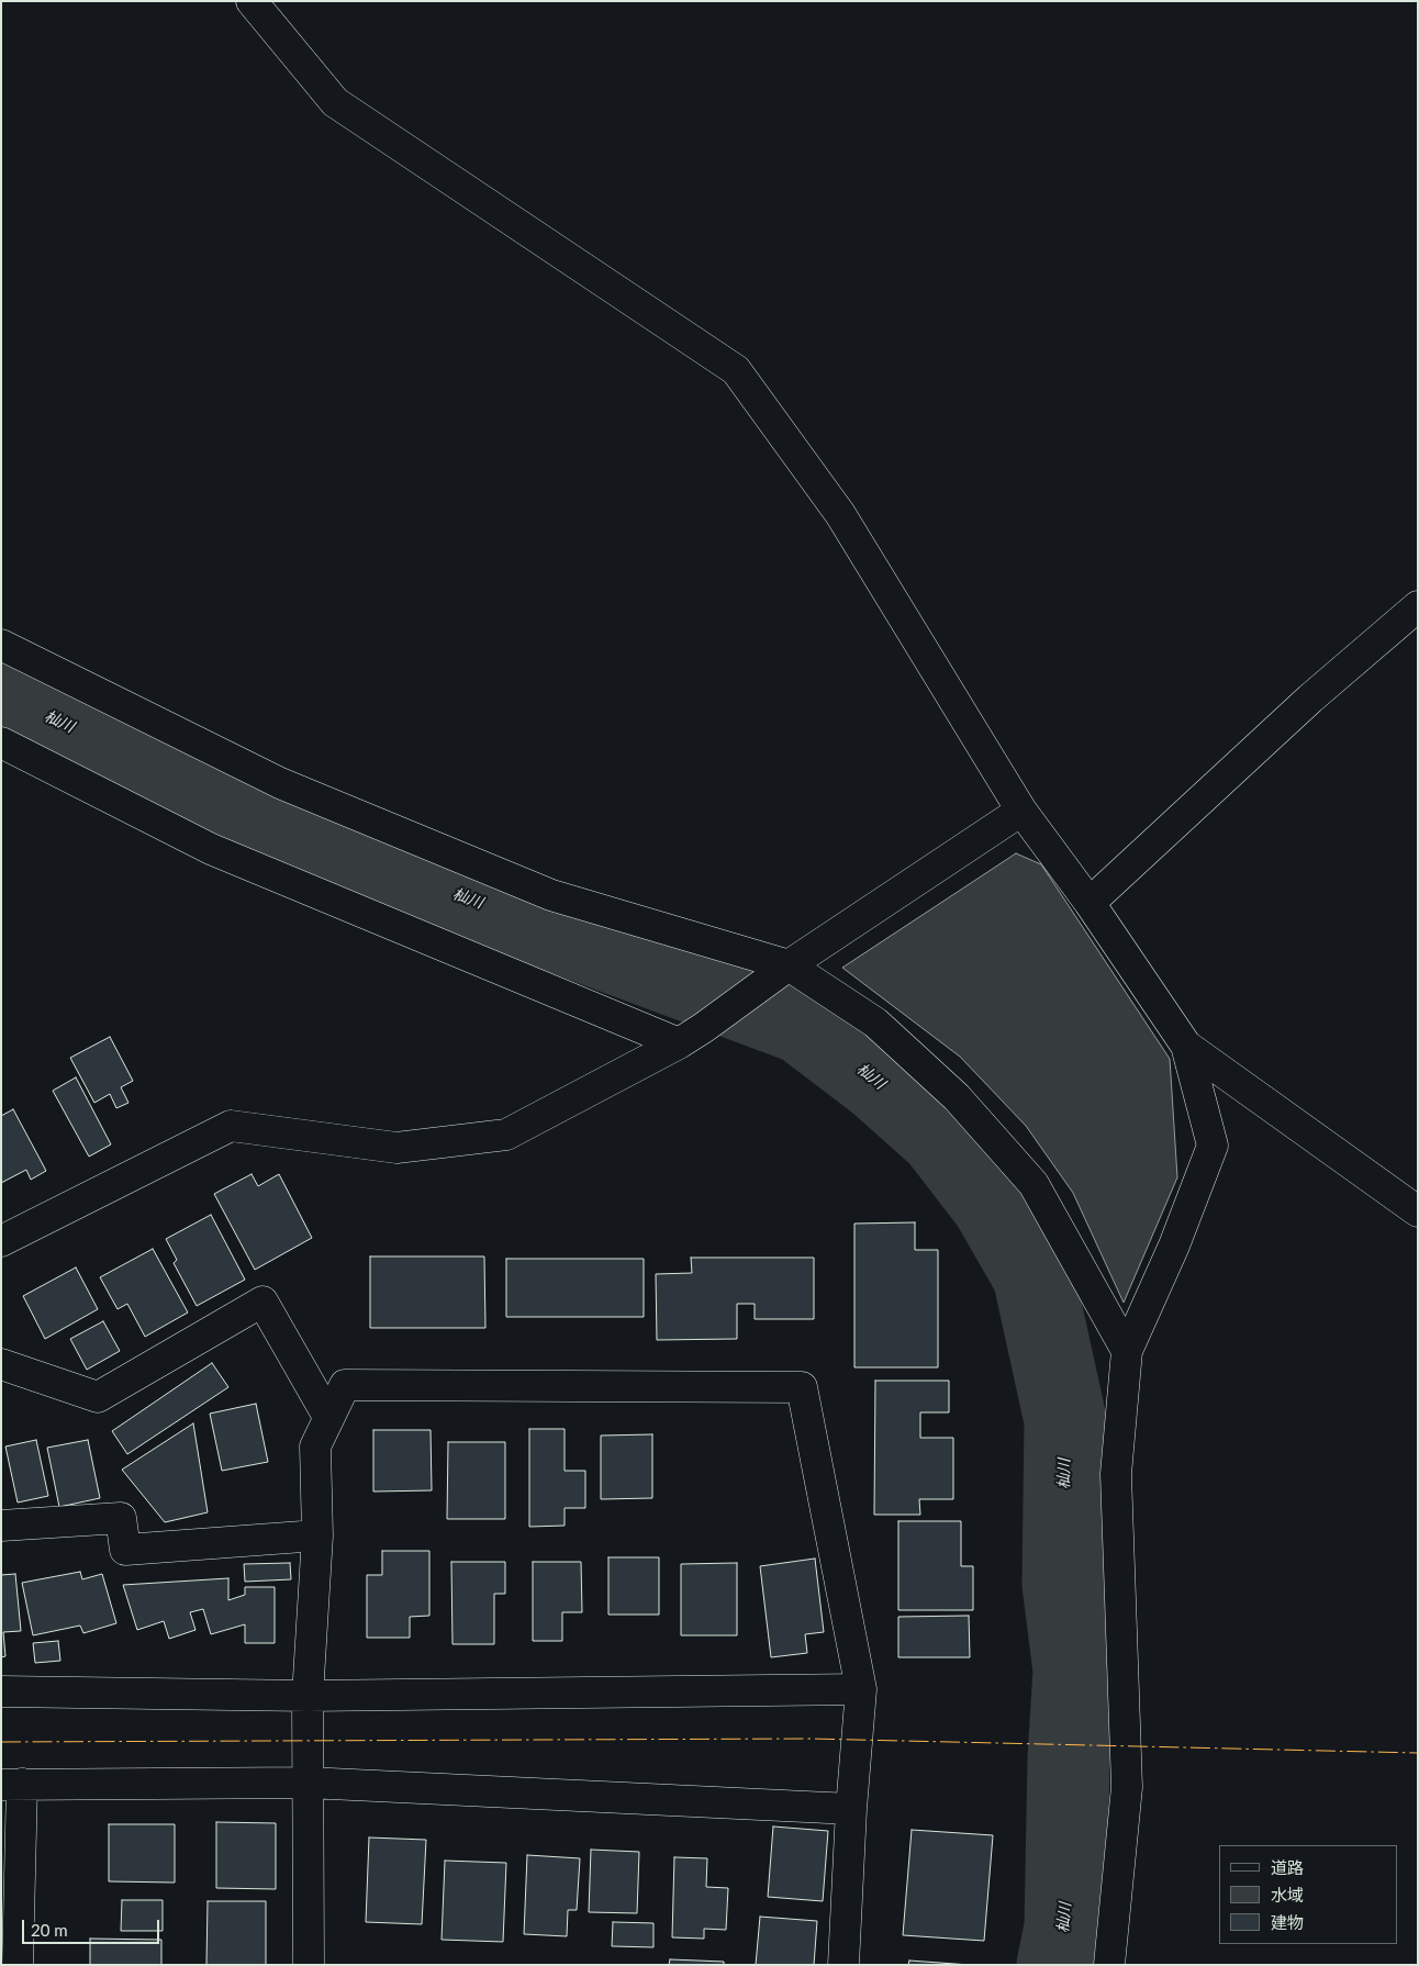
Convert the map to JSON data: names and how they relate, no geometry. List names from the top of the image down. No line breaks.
{"water":["杣川"],"legend":["道路","水域","建物"],"scale_bar":"20 m"}
